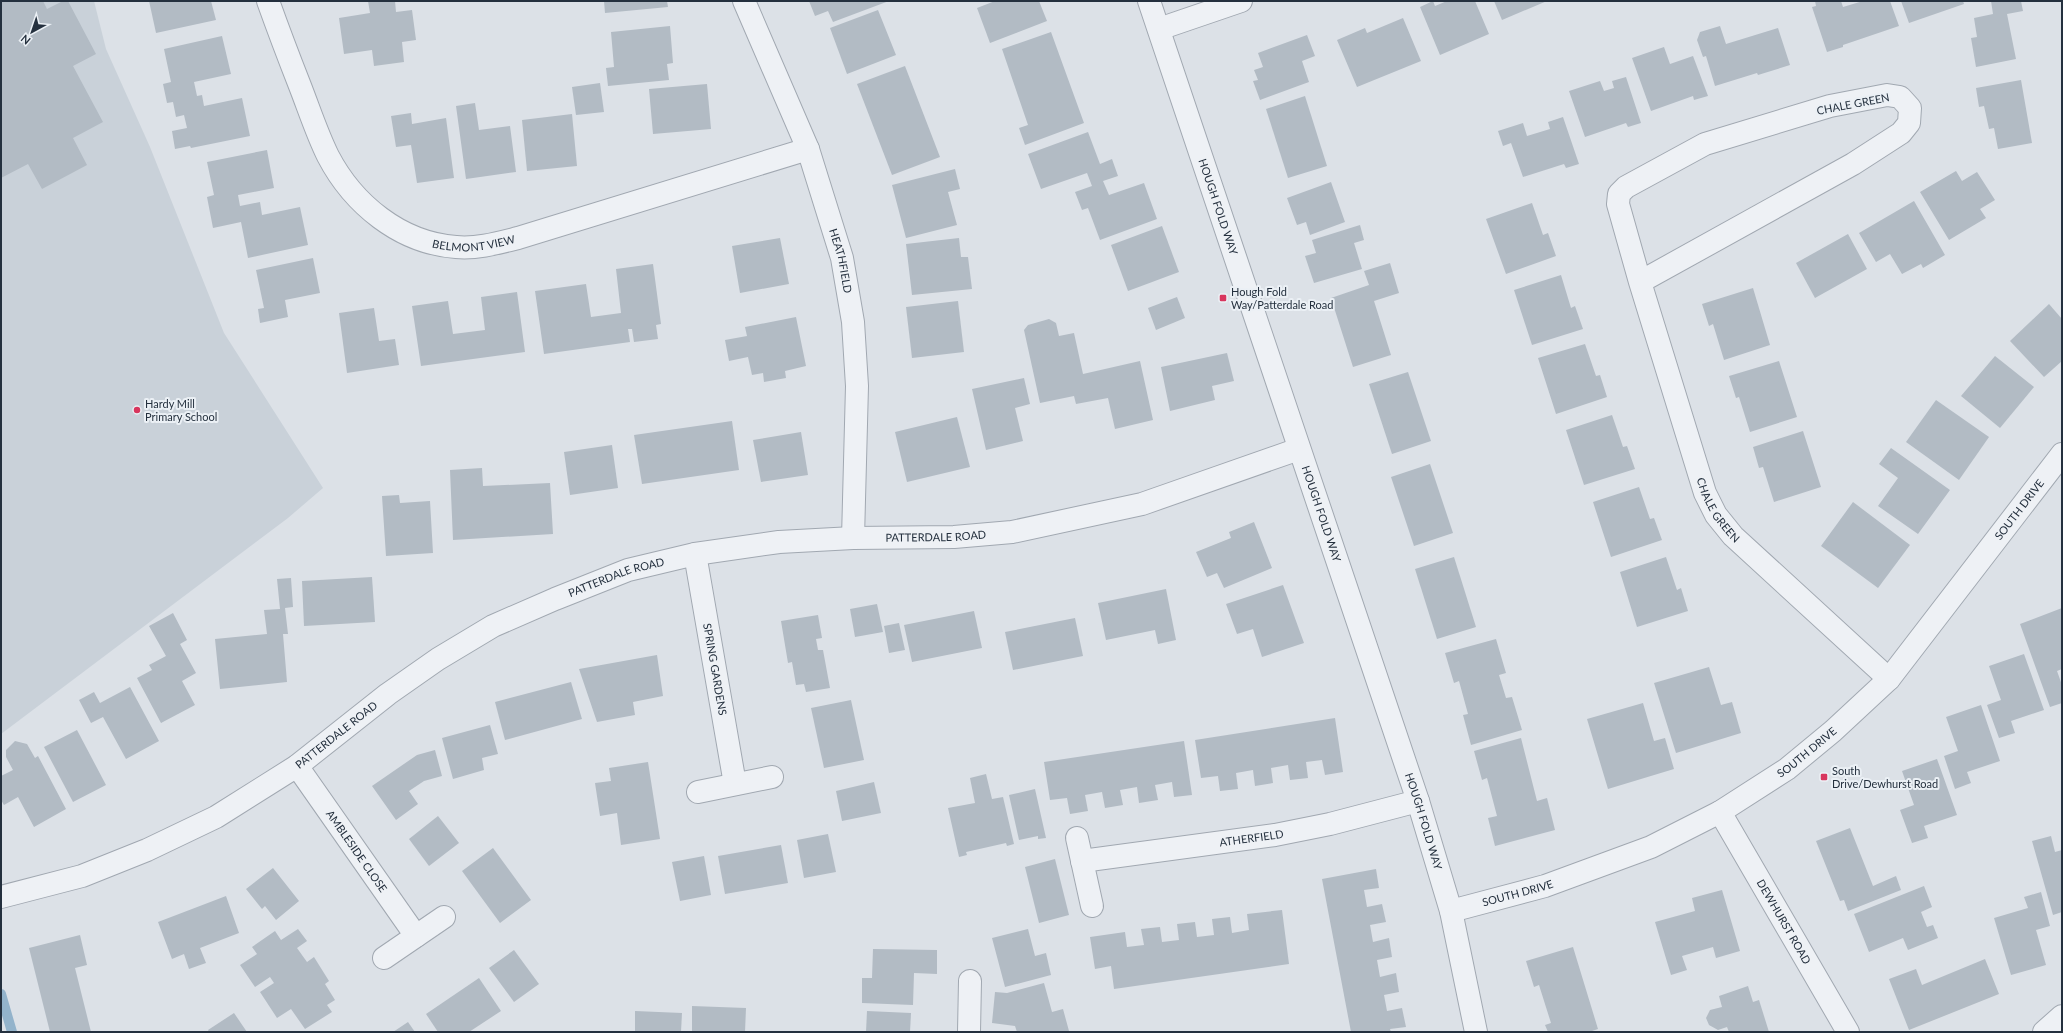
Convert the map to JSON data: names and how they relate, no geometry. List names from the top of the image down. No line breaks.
{"streets":{"street":["CHALE GREEN","HOUGH FOLD WAY","BELMONT VIEW","HEATHFIELD","SOUTH DRIVE","PATTERDALE ROAD","SPRING GARDENS","ATHERFIELD","AMBLESIDE CLOSE","DEWHURST ROAD"]},"crossings":[["CHALE GREEN","SOUTH DRIVE"],["HOUGH FOLD WAY","SOUTH DRIVE"],["HOUGH FOLD WAY","PATTERDALE ROAD"],["HOUGH FOLD WAY","ATHERFIELD"],["BELMONT VIEW","HEATHFIELD"],["HEATHFIELD","PATTERDALE ROAD"],["SOUTH DRIVE","DEWHURST ROAD"],["PATTERDALE ROAD","SPRING GARDENS"],["PATTERDALE ROAD","AMBLESIDE CLOSE"]],"places":{"transit":["Hough Fold Way/Patterdale Road","South Drive/Dewhurst Road"],"other":["Hardy Mill Primary School"]},"north":"bottom left"}
